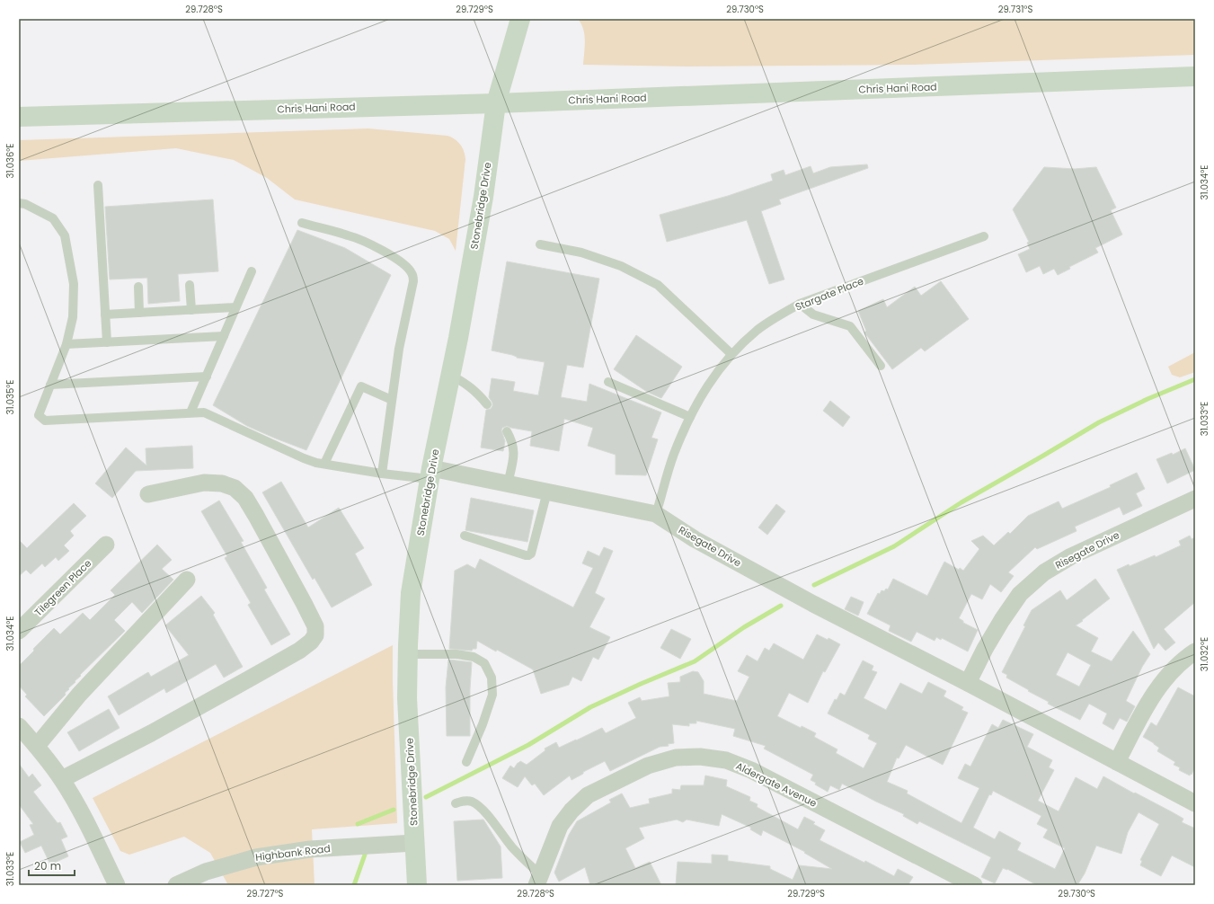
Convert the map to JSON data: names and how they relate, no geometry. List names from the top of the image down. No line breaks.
{"streets":{"main road":["Chris Hani Road","Stonebridge Drive"],"street":["Risegate Drive","Tilegreen Place","Aldergate Avenue","Highbank Road"],"lane":["Stargate Place"]},"crossings":[["Chris Hani Road","Stonebridge Drive"],["Stonebridge Drive","Risegate Drive"],["Stonebridge Drive","Highbank Road"],["Stargate Place","Risegate Drive"]],"scale_bar":"20 m","coordinates":["29.728°S","29.729°S","29.730°S","29.731°S","31.036°E","31.034°E","31.035°E","31.033°E","31.032°E","29.727°S"]}
